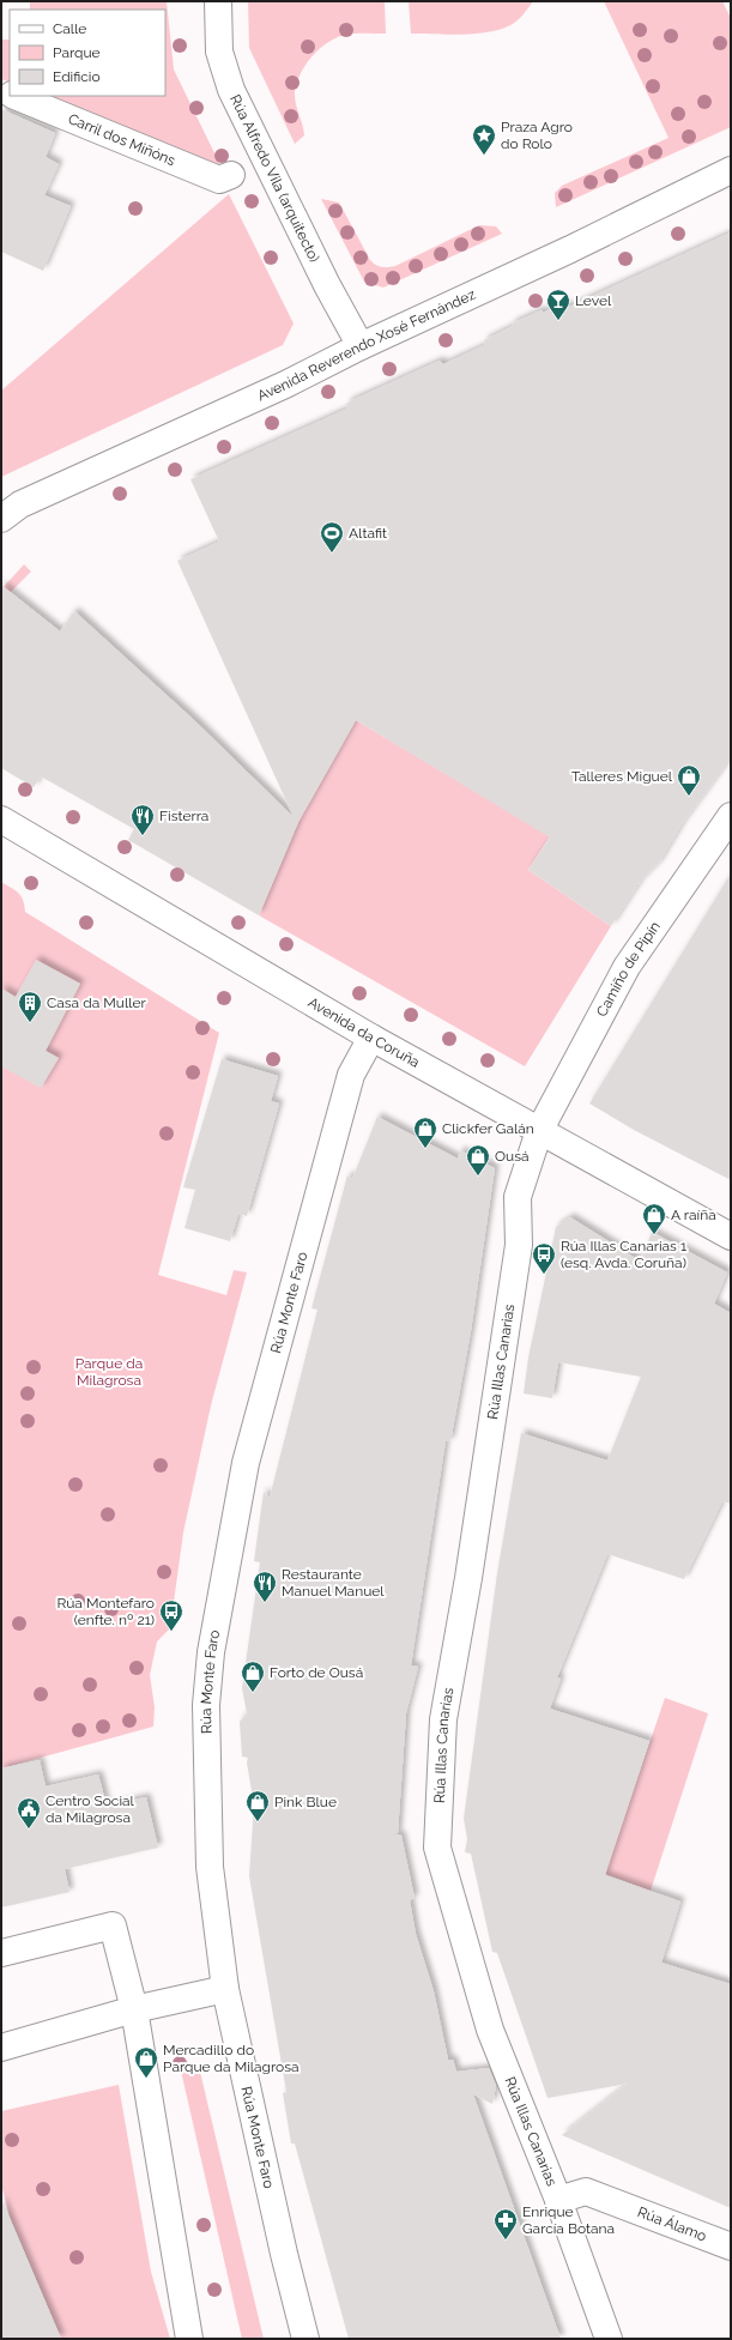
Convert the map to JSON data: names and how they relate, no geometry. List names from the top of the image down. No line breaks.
{"streets":{"street":["Carril dos Miñóns","Rúa Alfredo Vila (arquitecto)","Avenida Reverendo Xosé Fernández","Camiño de Pipín","Avenida da Coruña","Rúa Monte Faro","Rúa Illas Canarias","Rúa Álamo"]},"crossings":[["Rúa Alfredo Vila (arquitecto)","Avenida Reverendo Xosé Fernández"],["Camiño de Pipín","Avenida da Coruña"],["Camiño de Pipín","Rúa Illas Canarias"],["Avenida da Coruña","Rúa Monte Faro"],["Avenida da Coruña","Rúa Illas Canarias"],["Rúa Illas Canarias","Rúa Álamo"]],"parks":["Parque da Milagrosa"],"places":{"place":["Praza Agro do Rolo"],"bar":["Level"],"sports":["Altafit"],"shop":["Talleres Miguel","Clickfer Galán","Ousá","A raíña","Forto de Ousá","Pink Blue","Mercadillo do Parque da Milagrosa"],"restaurant":["Fisterra","Restaurante Manuel Manuel"],"building":["Casa da Muller"],"bus stop":["Rúa Illas Canarias 1 (esq. Avda. Coruña)","Rúa Montefaro (enfte. nº 21)"],"public building":["Centro Social da Milagrosa"],"pharmacy":["Enrique García Botana"]},"legend":["Calle","Parque","Edificio"]}
